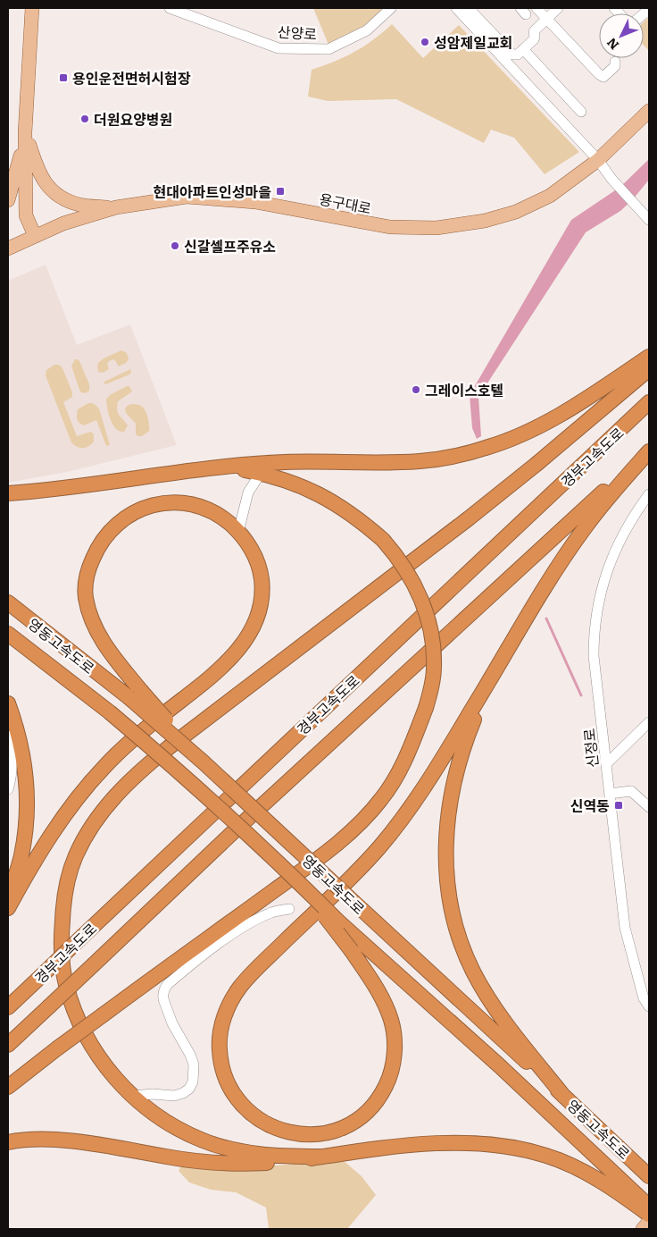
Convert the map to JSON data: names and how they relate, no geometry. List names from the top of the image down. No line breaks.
{"streets":{"highway":["경부고속도로","영동고속도로"],"main road":["용구대로"],"street":["산양로","신정로"]},"places":{"other":["성암제일교회","더원요양병원","신갈셀프주유소","그레이스호텔"],"transit":["용인운전면허시험장","현대아파트인성마을","신역동"]},"north":"bottom left"}
